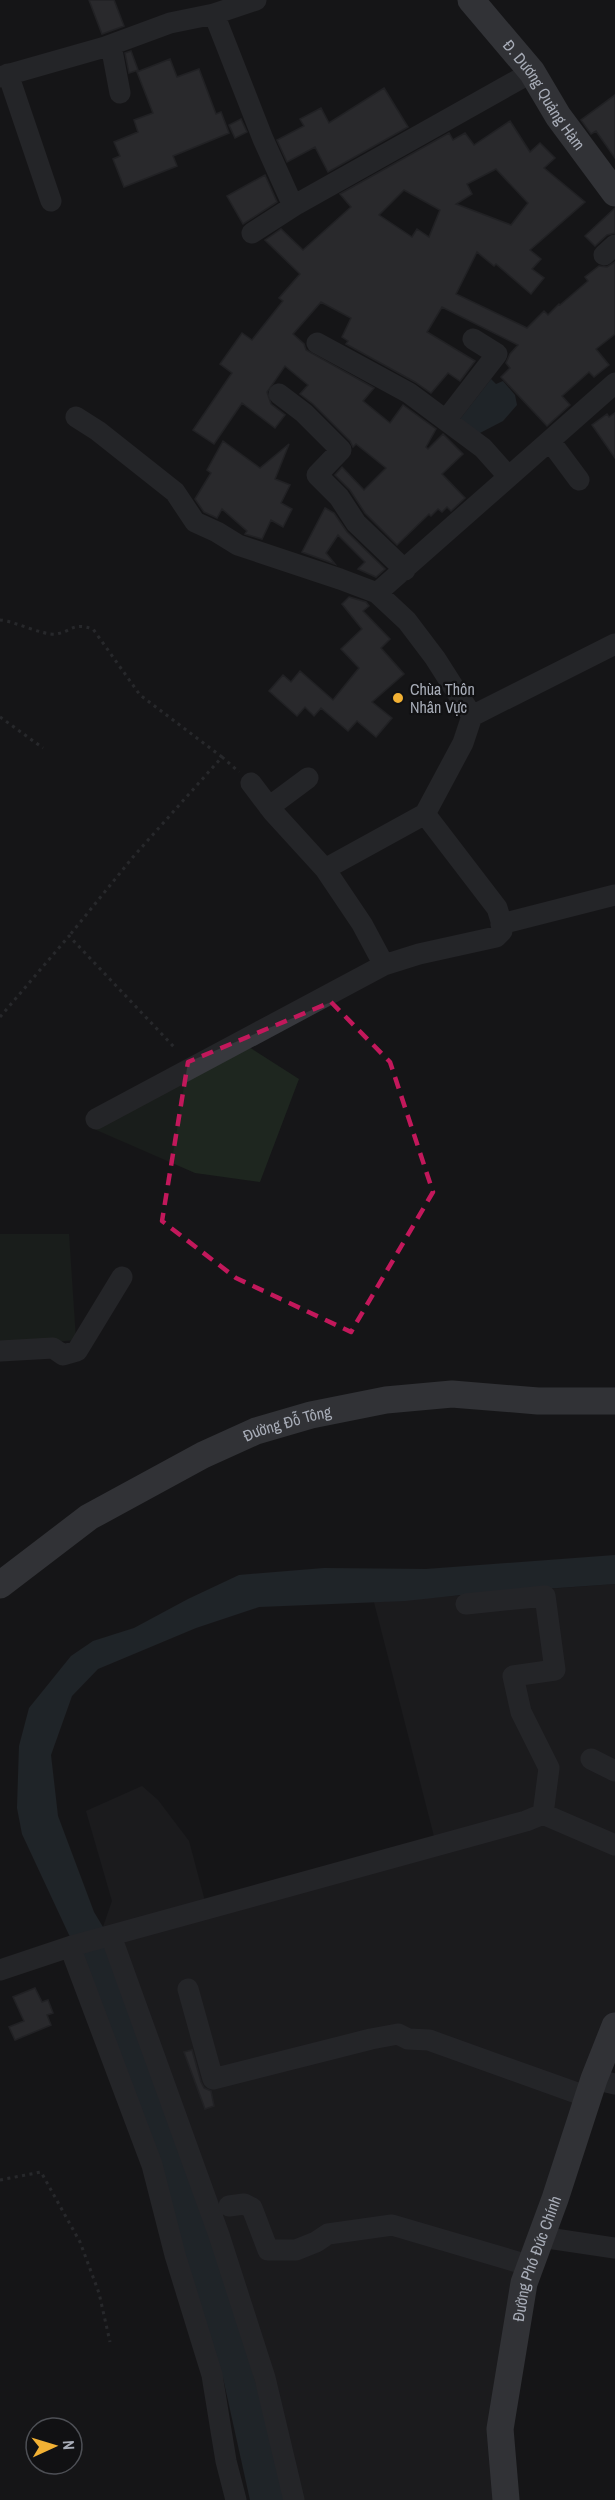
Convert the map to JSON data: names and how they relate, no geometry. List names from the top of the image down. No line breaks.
{"streets":{"main road":["Đ. Dương Quảng Hàm","Đường Đỗ Tông","Đường Phó Đức Chính"]},"places":["Chùa Thôn Nhân Vực"],"north":"right"}
